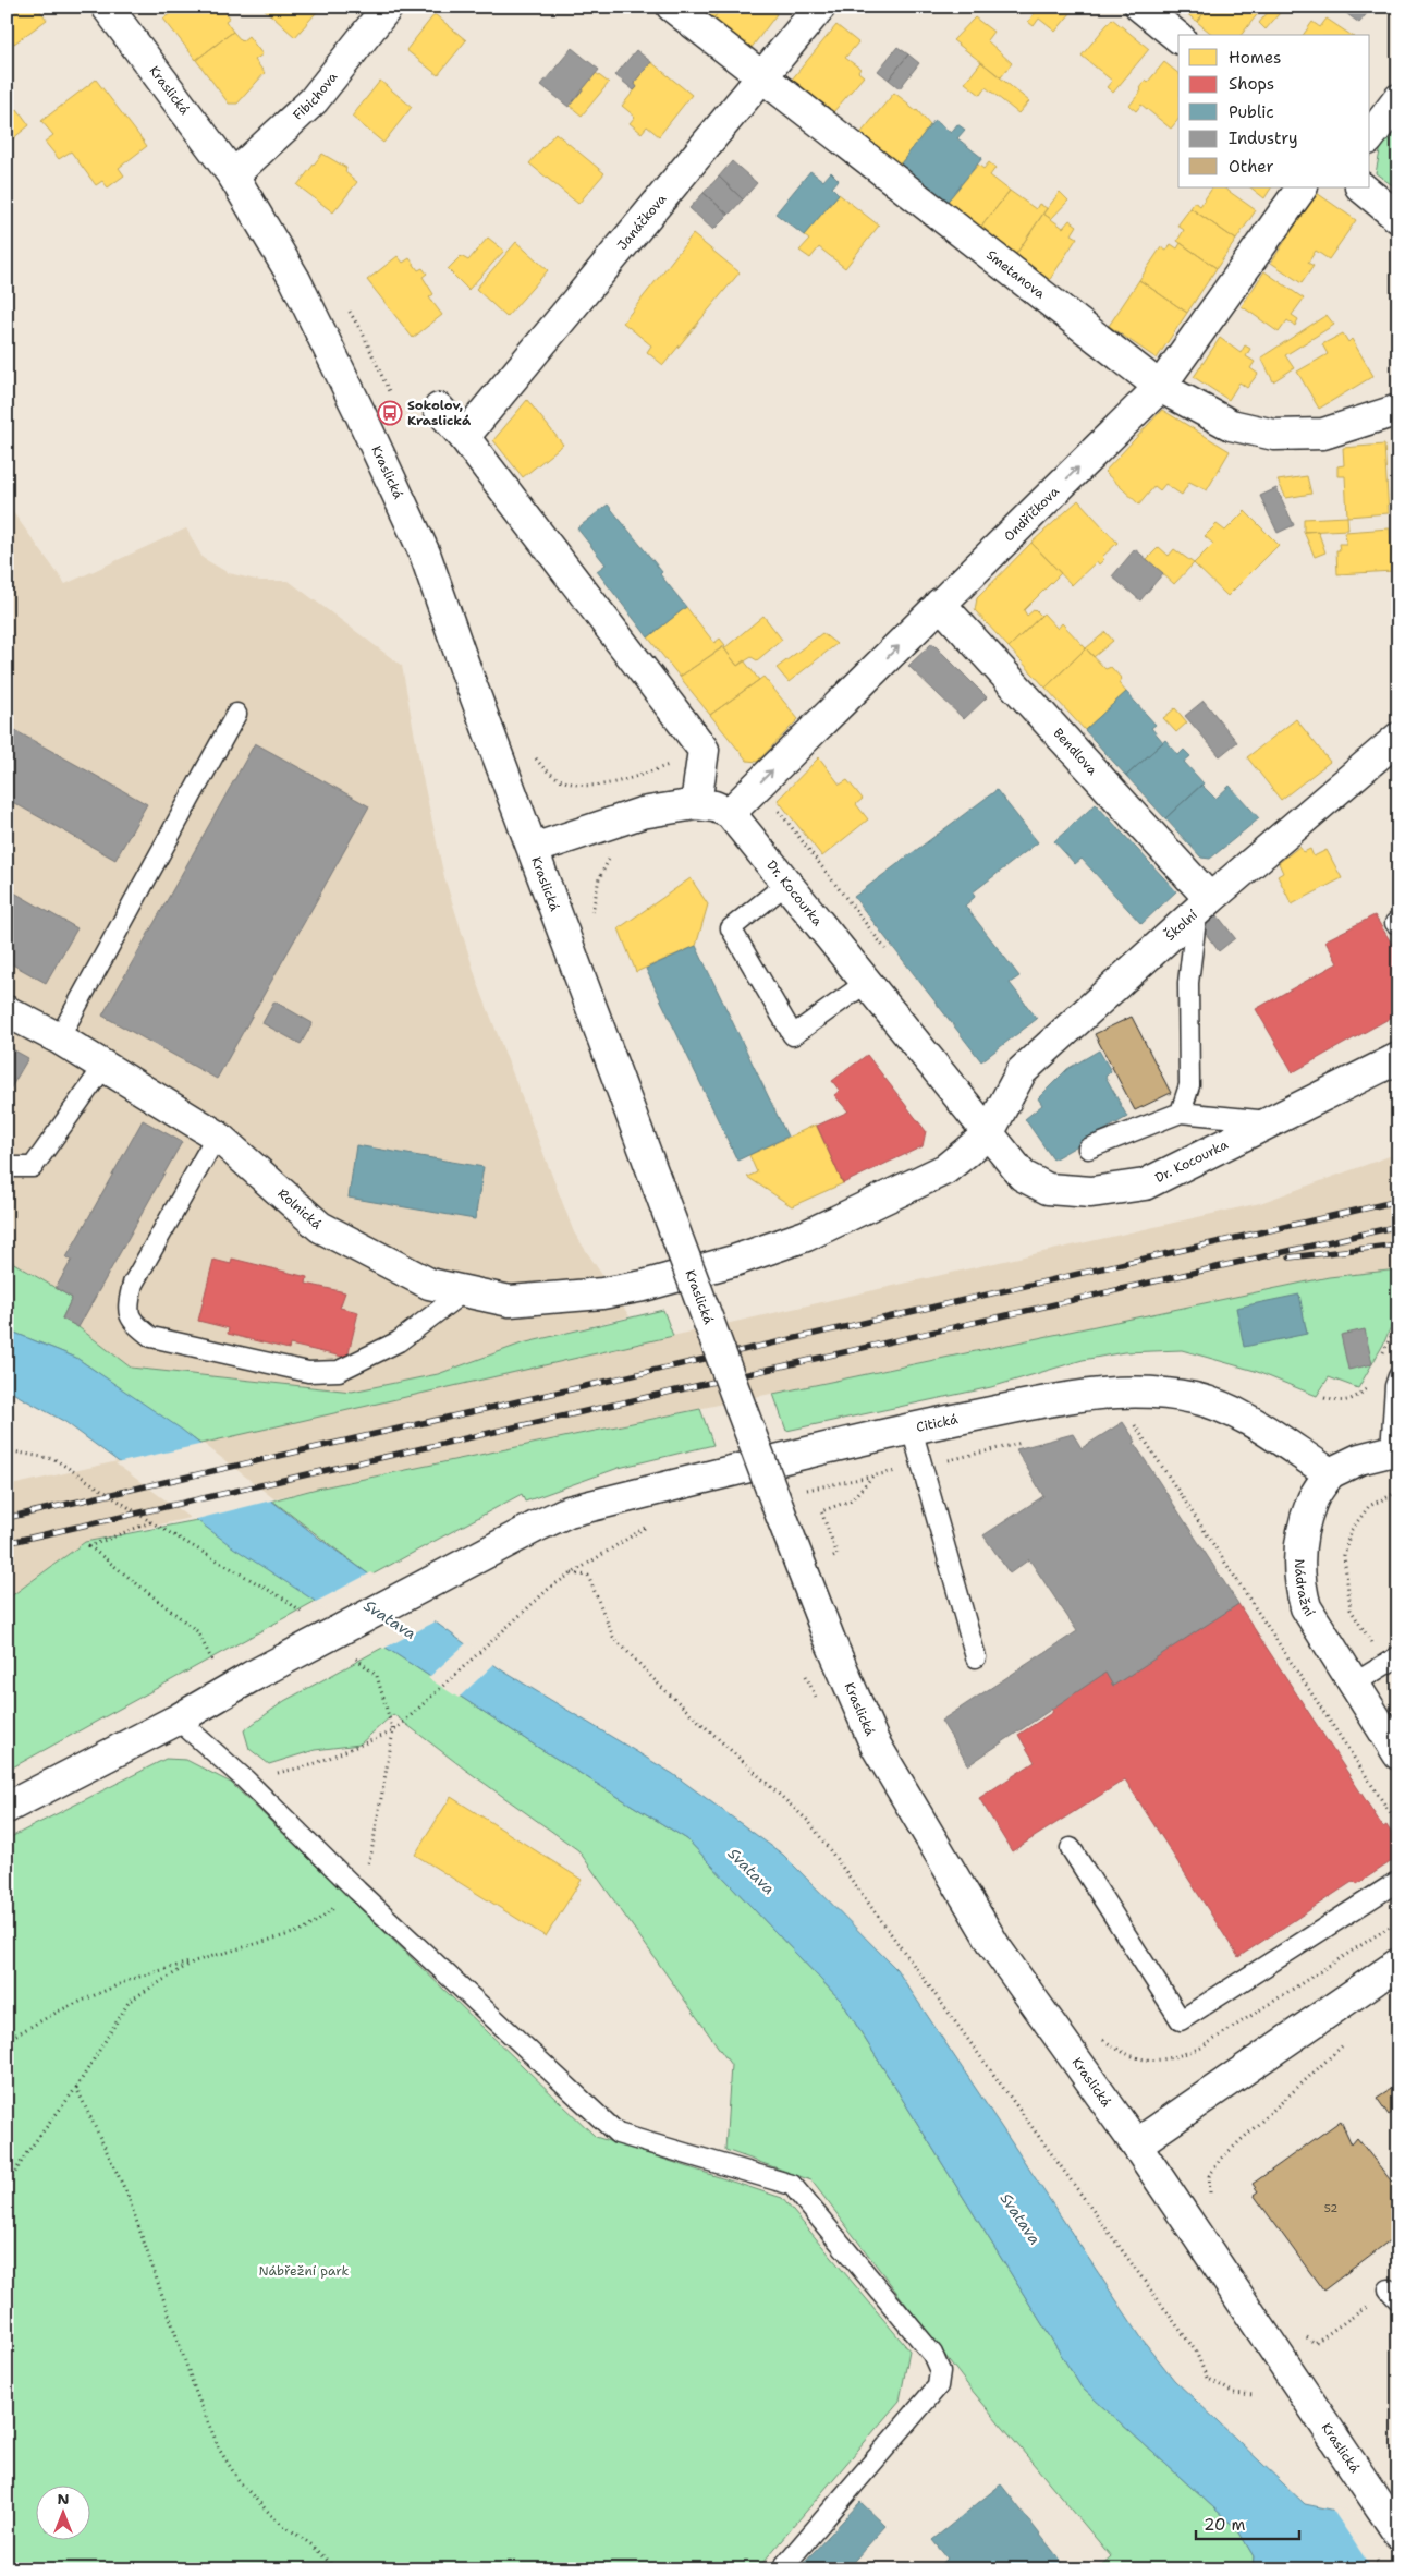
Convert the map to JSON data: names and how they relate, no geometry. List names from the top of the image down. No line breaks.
{"streets":{"street":["Kraslická","Fibichova","Janáčkova","Smetanova","Ondříčkova","Bendlova","Dr. Kocourka","Školní","Rolnická","Citická","Nádražní"]},"crossings":[["Kraslická","Fibichova"],["Janáčkova","Smetanova"],["Smetanova","Ondříčkova"],["Ondříčkova","Bendlova"],["Ondříčkova","Dr. Kocourka"],["Bendlova","Školní"],["Dr. Kocourka","Školní"],["Dr. Kocourka","Rolnická"],["Školní","Rolnická"],["Citická","Nádražní"]],"one_way":["Ondříčkova"],"water":["Svatava"],"parks":["Nábřežní park"],"places":{"bus stop":["Sokolov, Kraslická"]},"house_numbers":["52"],"legend":["Homes","Shops","Public","Industry","Other"],"scale_bar":"20 m","north":"top"}
